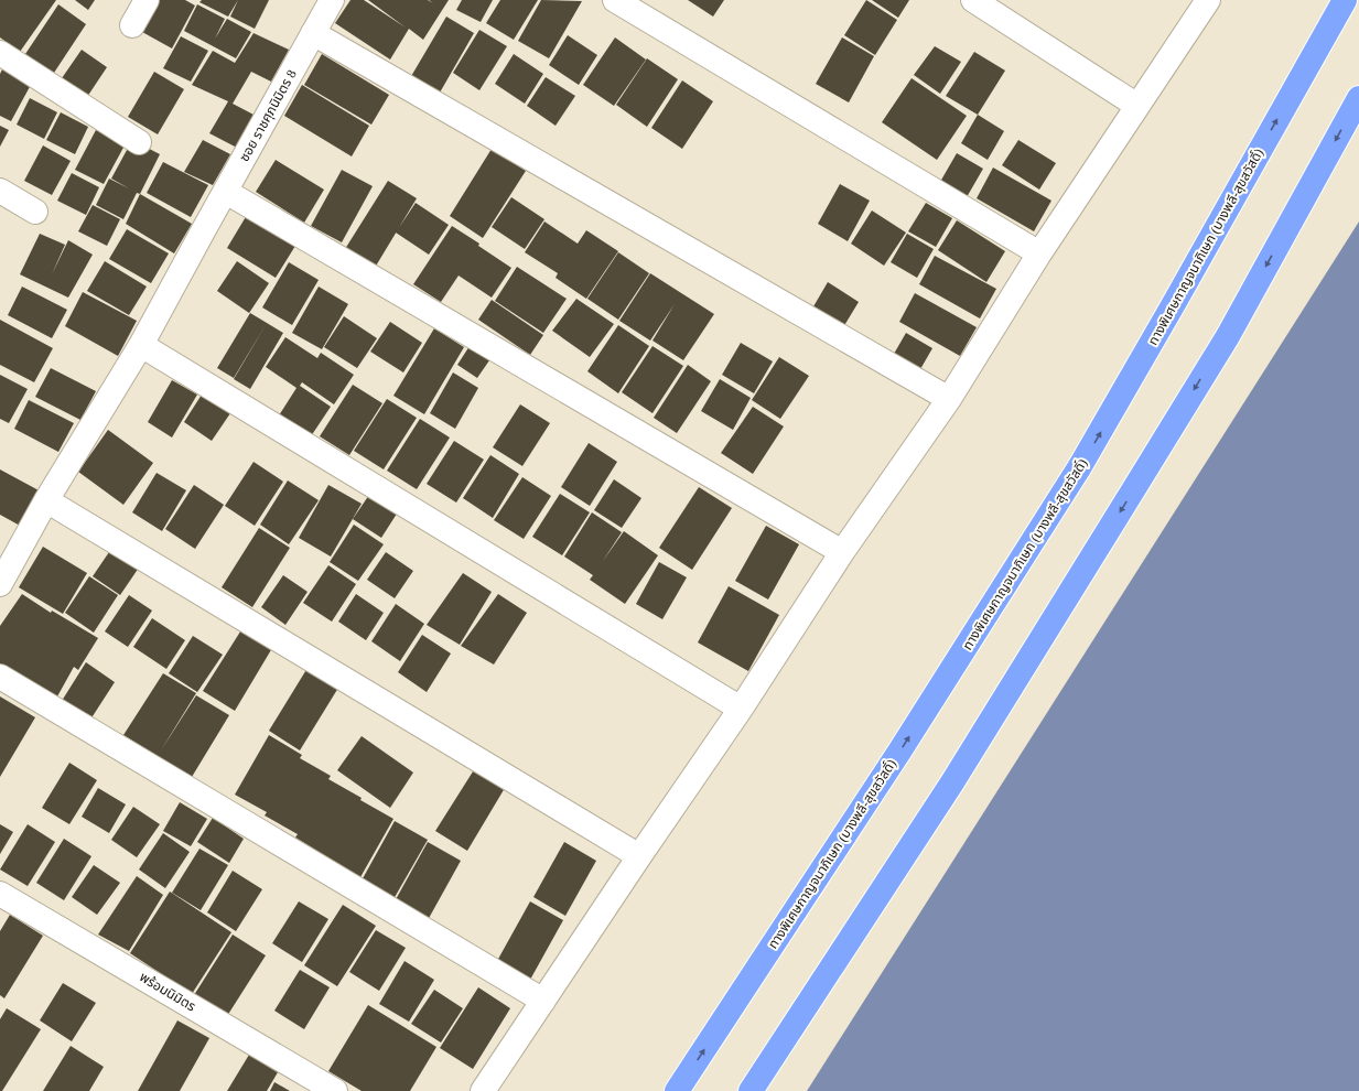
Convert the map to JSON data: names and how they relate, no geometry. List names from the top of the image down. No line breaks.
{"streets":{"highway":["ทางพิเศษกาญจนาภิเษก (บางพลี-สุขสวัสดิ์)"],"street":["ซอย ราชศุภนิมิตร 8","พร้อมนิมิตร"]}}
